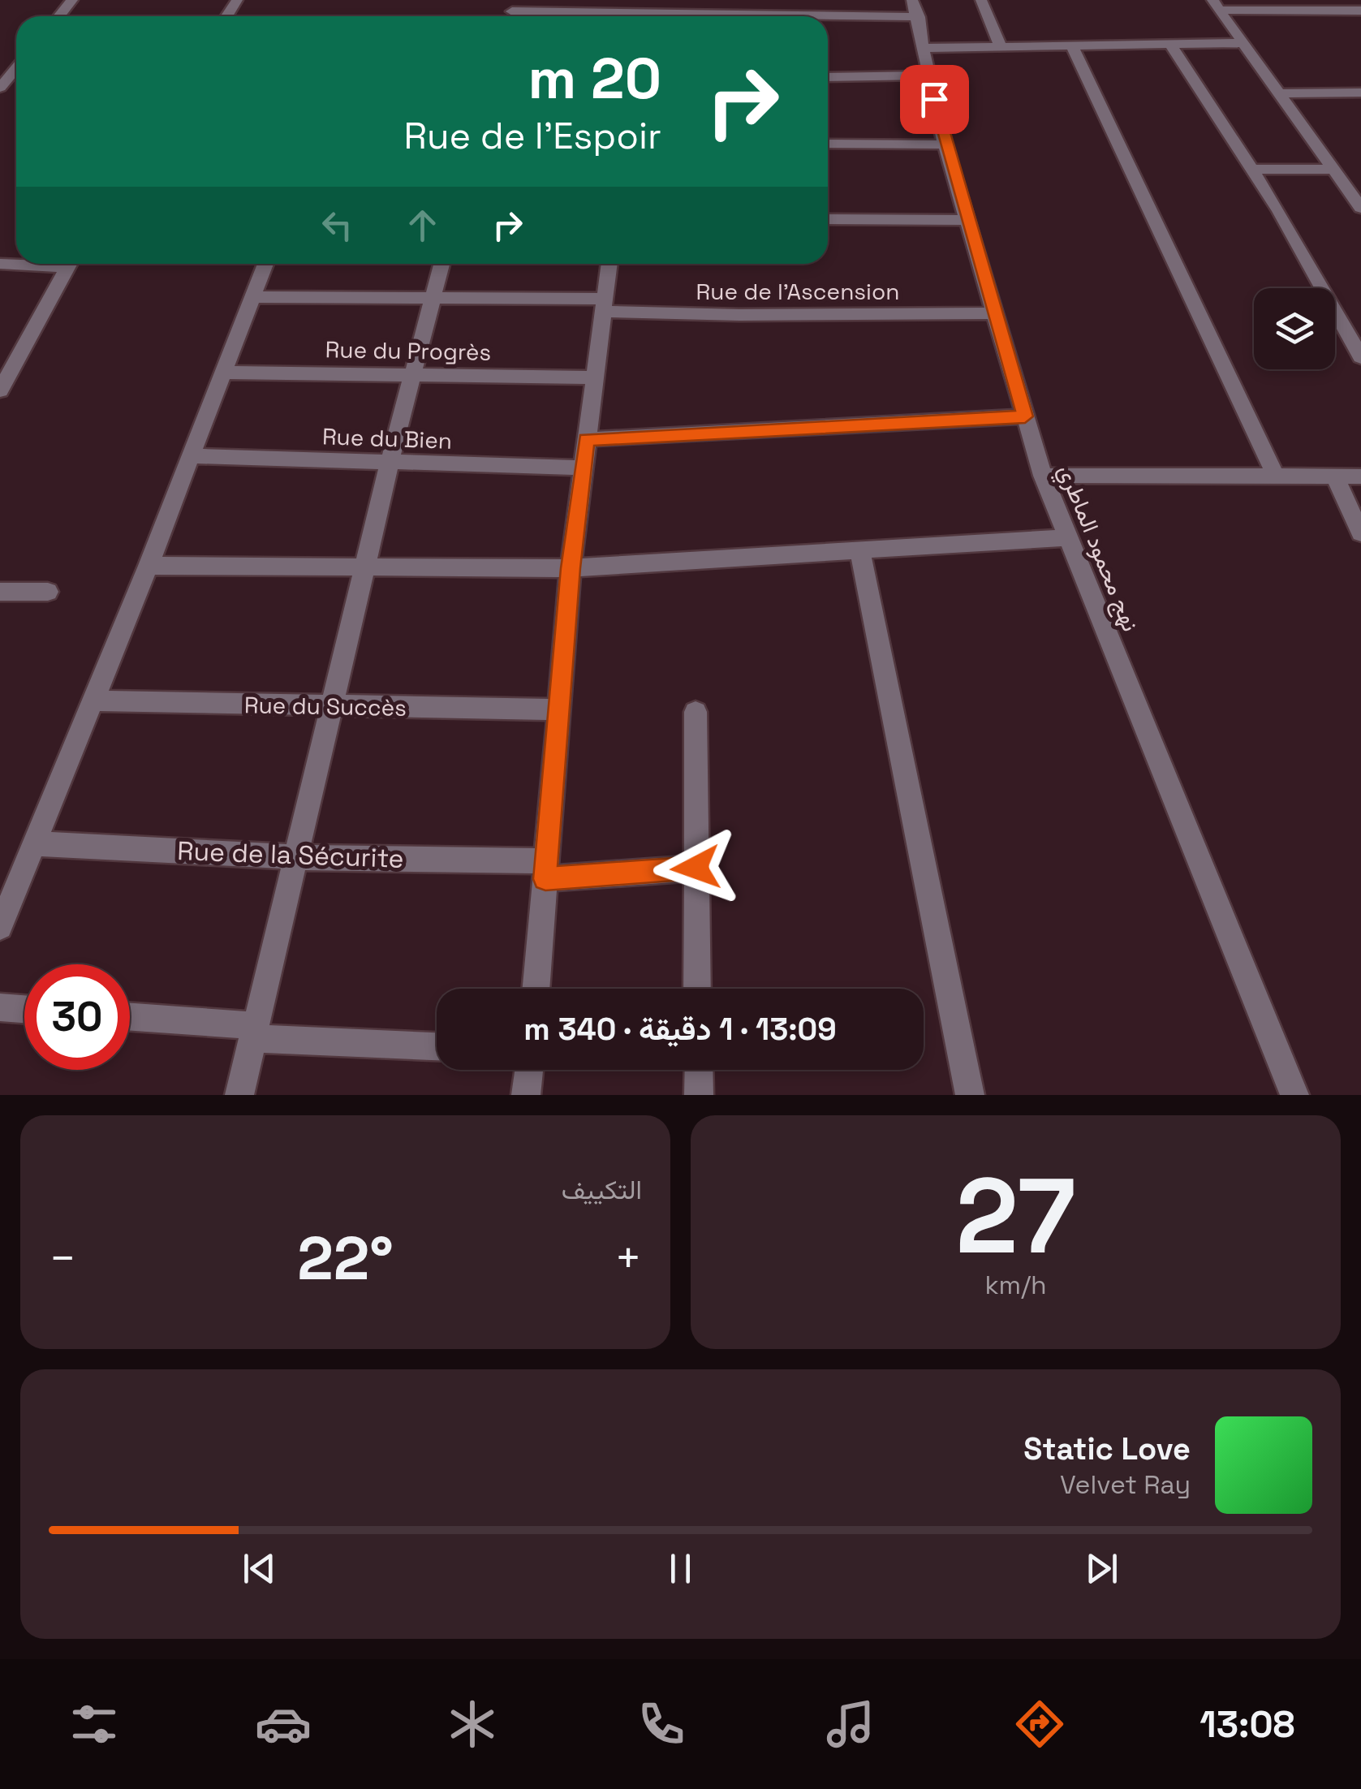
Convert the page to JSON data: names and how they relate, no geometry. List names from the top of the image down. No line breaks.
{"streets":{"street":["Rue de l'Ascension","Rue du Progrès","Rue du Bien","نهج محمود الماطري","Rue du Succès","Rue de la Sécurite"]},"crossings":[["Rue de l'Ascension","نهج محمود الماطري"]],"page":{"turn":["20 m","Rue de l'Espoir"],"limit":"30","trip":"13:09 · 1 دقيقة · 340 m","tile":[["27","km/h"],"التكييف"],"heat":["−","22°","+"],"song":["Static Love","Velvet Ray"],"tabs":"13:08"}}
